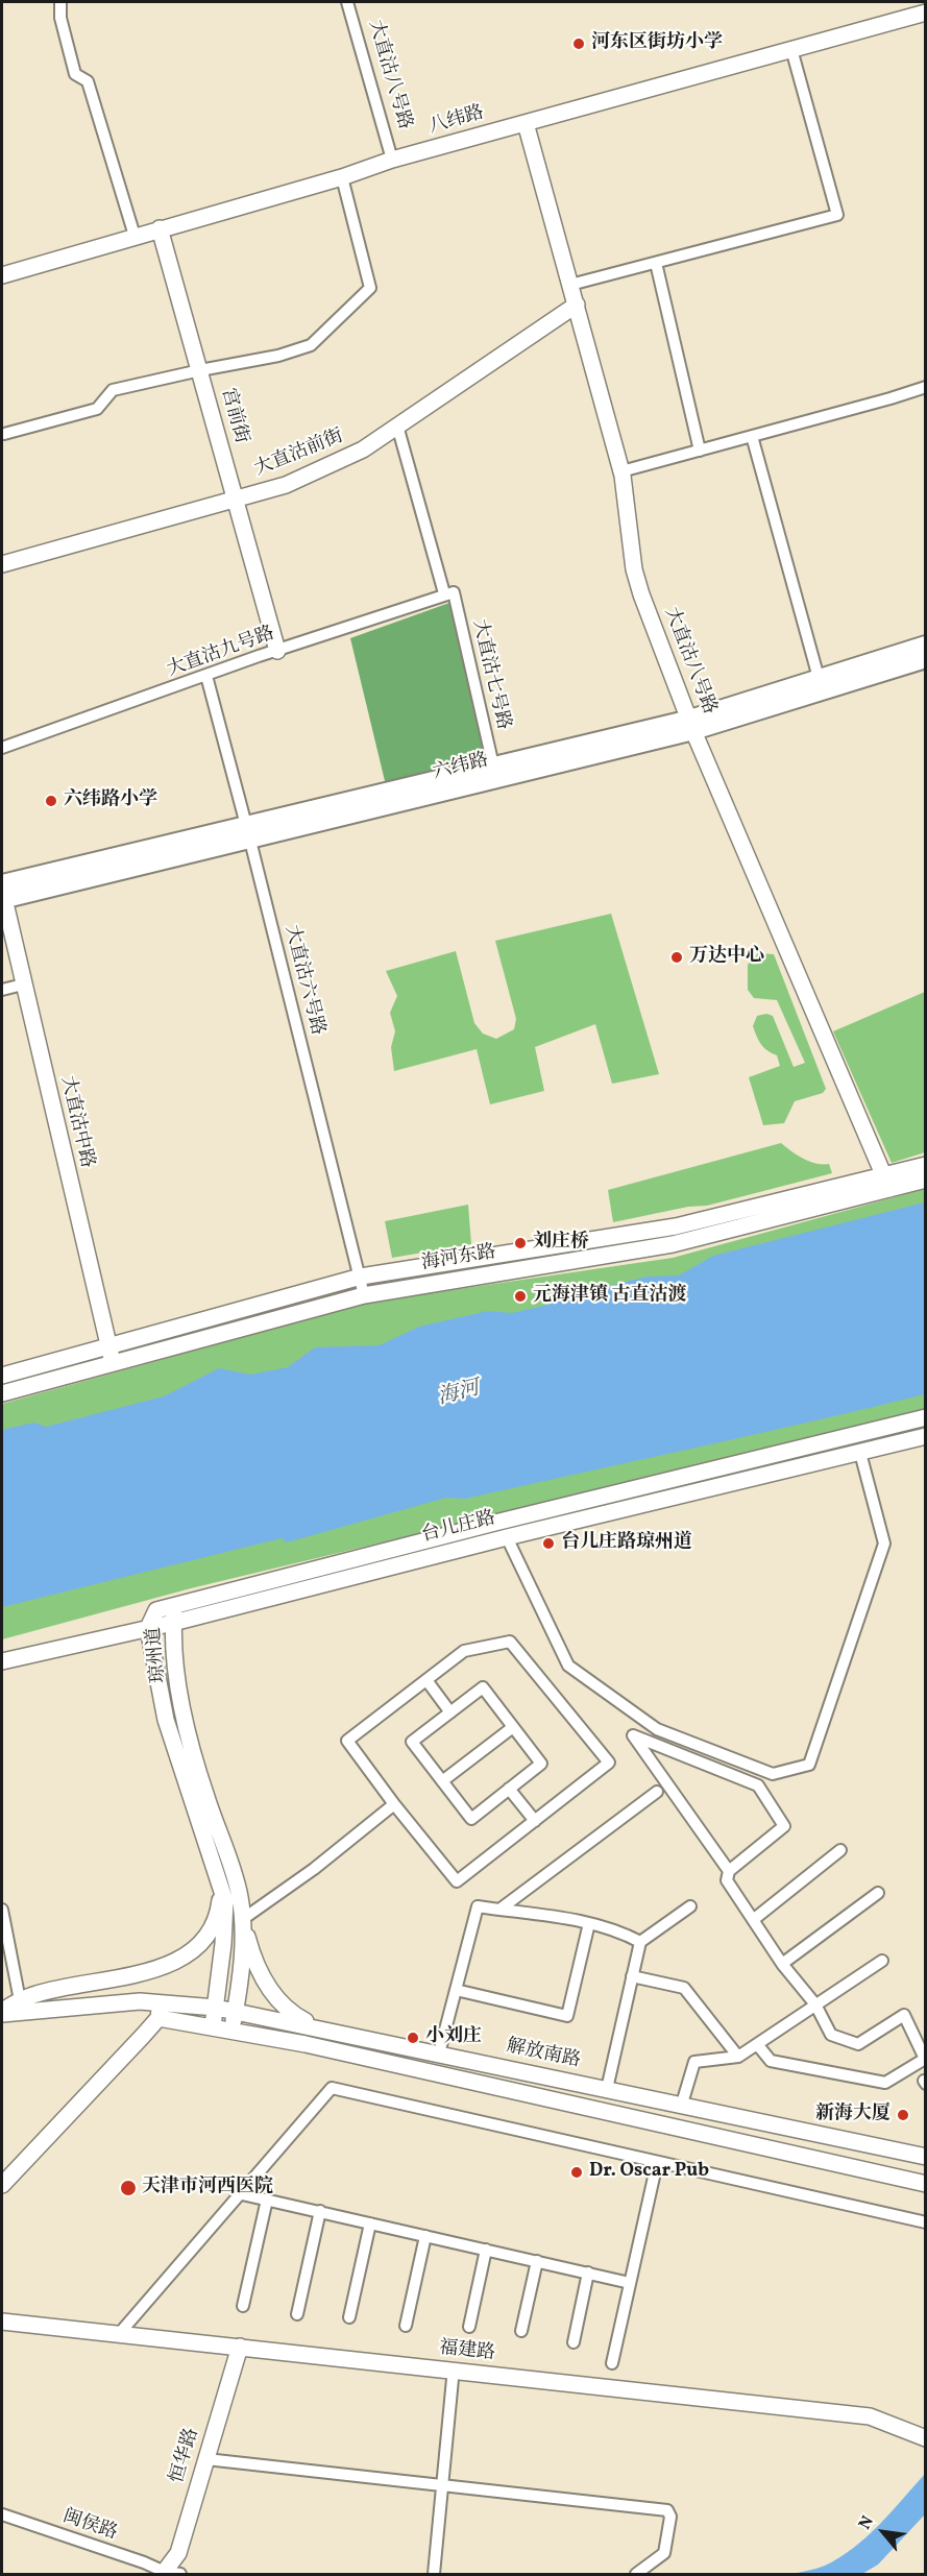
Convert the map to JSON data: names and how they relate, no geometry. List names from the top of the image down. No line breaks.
{"streets":{"main road":["六纬路"],"street":["大直沽八号路","八纬路","宫前街","大直沽前街","大直沽九号路","大直沽七号路","大直沽六号路","大直沽中路","海河东路","台儿庄路","琼州道","解放南路","福建路","恒华路","闽侯路"]},"crossings":[["大直沽八号路","八纬路"],["大直沽八号路","大直沽前街"],["大直沽八号路","六纬路"],["大直沽八号路","海河东路"],["八纬路","宫前街"],["宫前街","大直沽前街"],["宫前街","大直沽九号路"],["大直沽前街","大直沽七号路"],["大直沽九号路","大直沽七号路"],["大直沽九号路","大直沽六号路"],["大直沽七号路","六纬路"],["六纬路","大直沽六号路"],["六纬路","大直沽中路"],["大直沽六号路","海河东路"],["大直沽中路","海河东路"],["台儿庄路","琼州道"],["琼州道","解放南路"],["福建路","恒华路"],["恒华路","闽侯路"]],"water":["海河"],"places":["河东区街坊小学","六纬路小学","万达中心","刘庄桥","元海津镇 古直沽渡","台儿庄路琼州道","小刘庄","新海大厦","Dr. Oscar Pub","天津市河西医院"],"north":"top left"}
